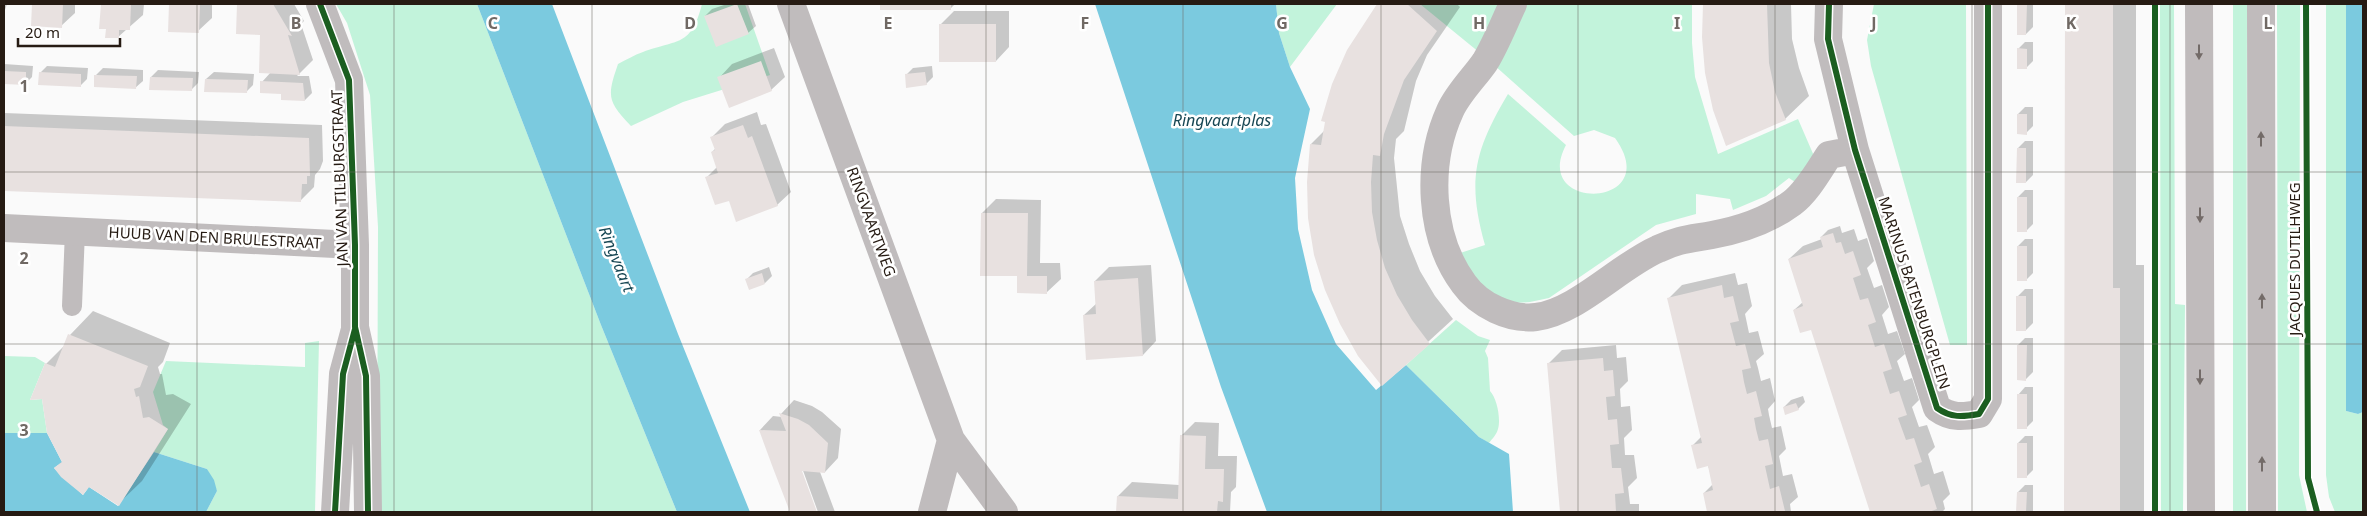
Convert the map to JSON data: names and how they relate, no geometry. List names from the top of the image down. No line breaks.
{"streets":{"street":["JAN VAN TILBURGSTRAAT","RINGVAARTWEG","HUUB VAN DEN BRULESTRAAT","MARINUS BATENBURGPLEIN"],"cycle path":["JACQUES DUTILHWEG"]},"crossings":[["JAN VAN TILBURGSTRAAT","HUUB VAN DEN BRULESTRAAT"]],"water":["Ringvaartplas","Ringvaart"],"scale_bar":"20 m","grid":{"columns":["B","C","D","E","F","G","H","I","J","K","L"],"rows":["1","2","3"]}}
